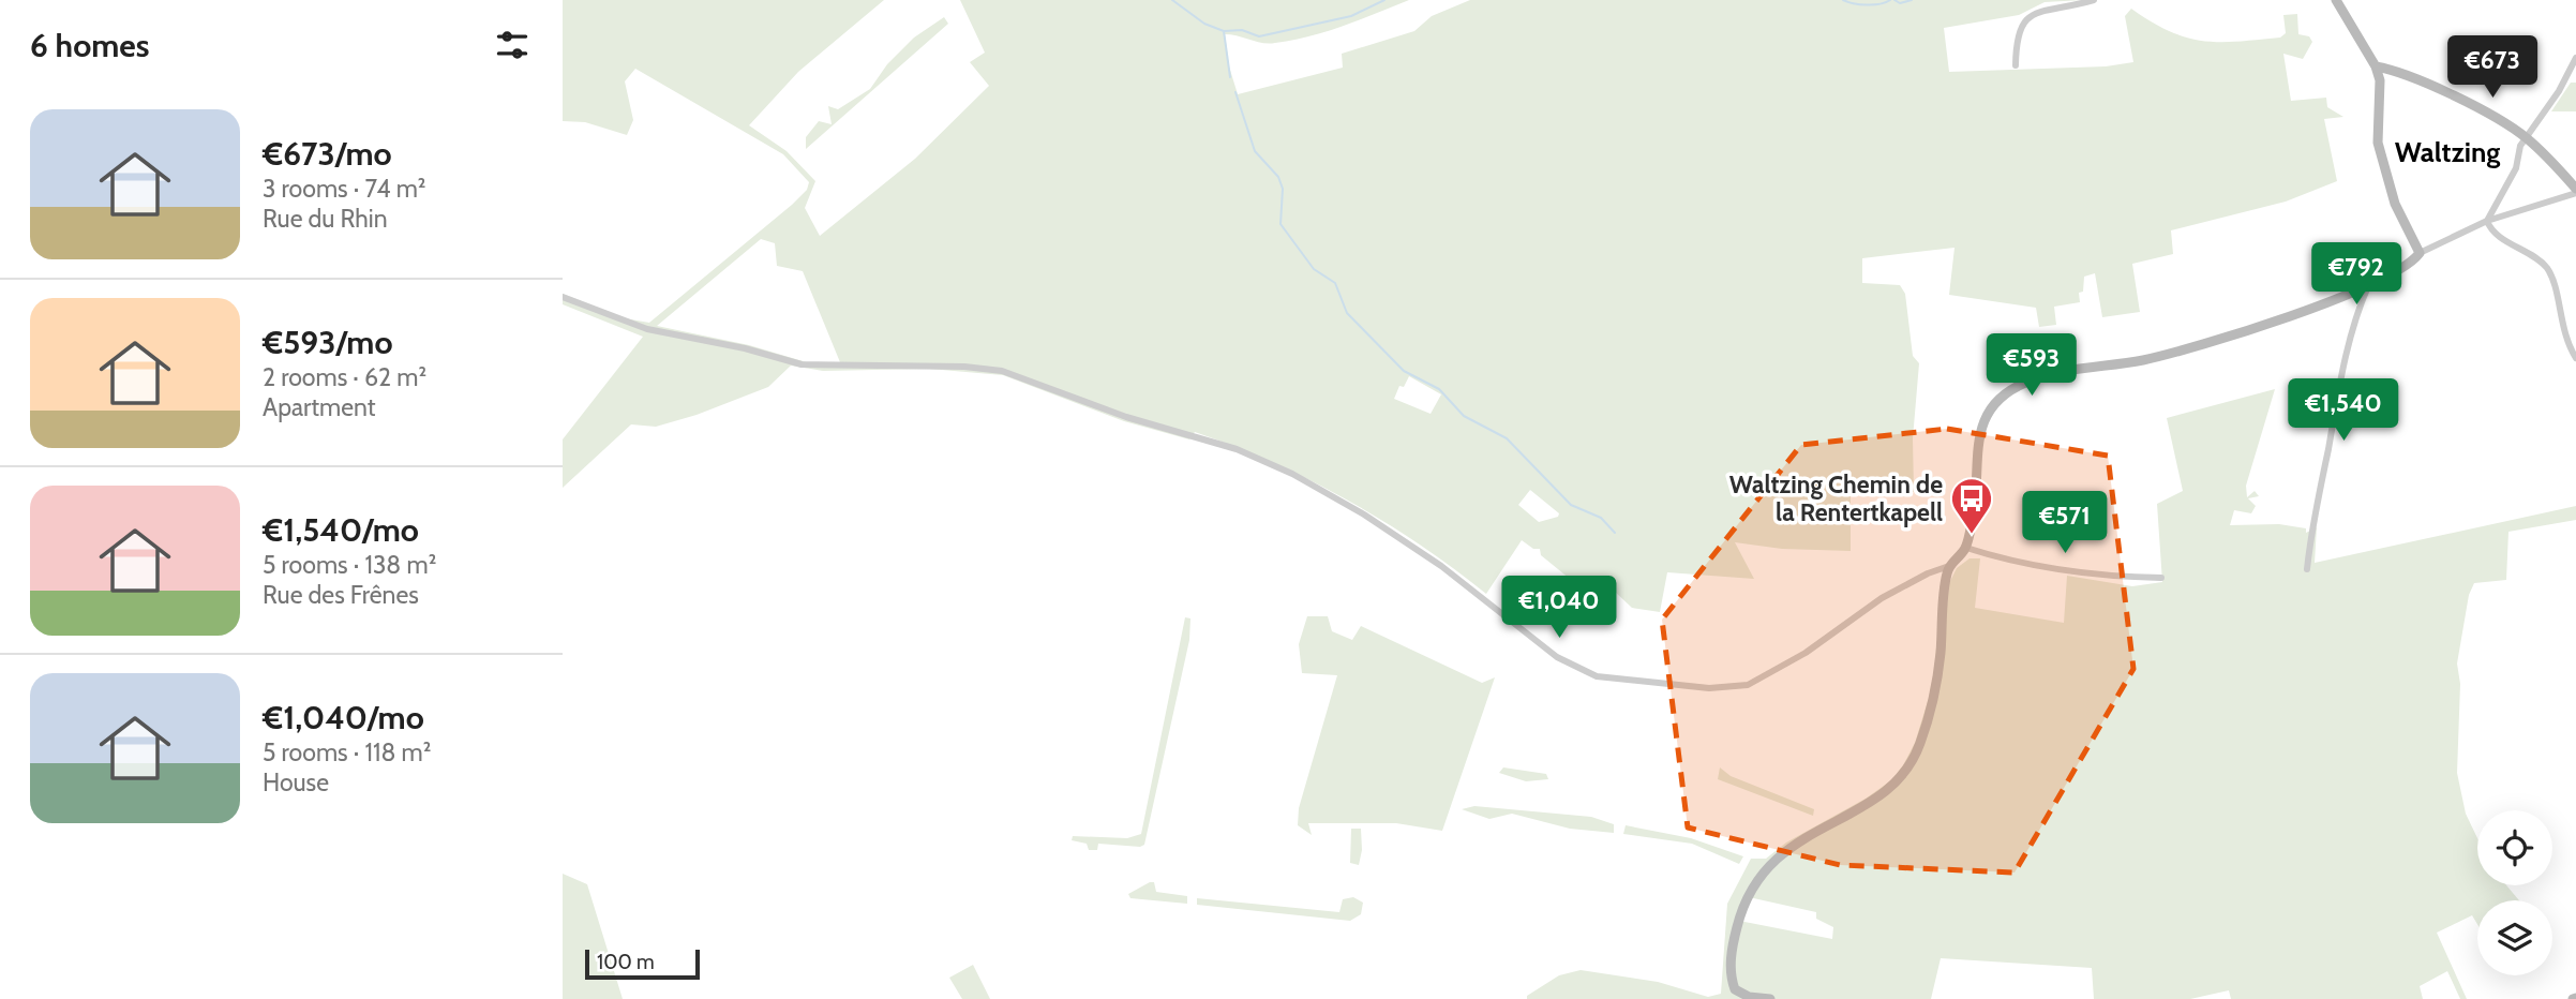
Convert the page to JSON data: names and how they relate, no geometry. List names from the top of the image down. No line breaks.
{"districts":["Waltzing"],"places":{"bus stop":["Waltzing Chemin de la Rentertkapell"]},"scale_bar":"100 m","page":{"heading":"6 homes","price":["€673","€792","€593","€1,540","€571","€1,040"],"list":[{"name":"€673/mo","note":"3 rooms · 74 m² · Rue du Rhin"},{"name":"€593/mo","note":"2 rooms · 62 m² · Apartment"},{"name":"€1,540/mo","note":"5 rooms · 138 m² · Rue des Frênes"},{"name":"€1,040/mo","note":"5 rooms · 118 m² · House"}],"scale":"100 m"}}
